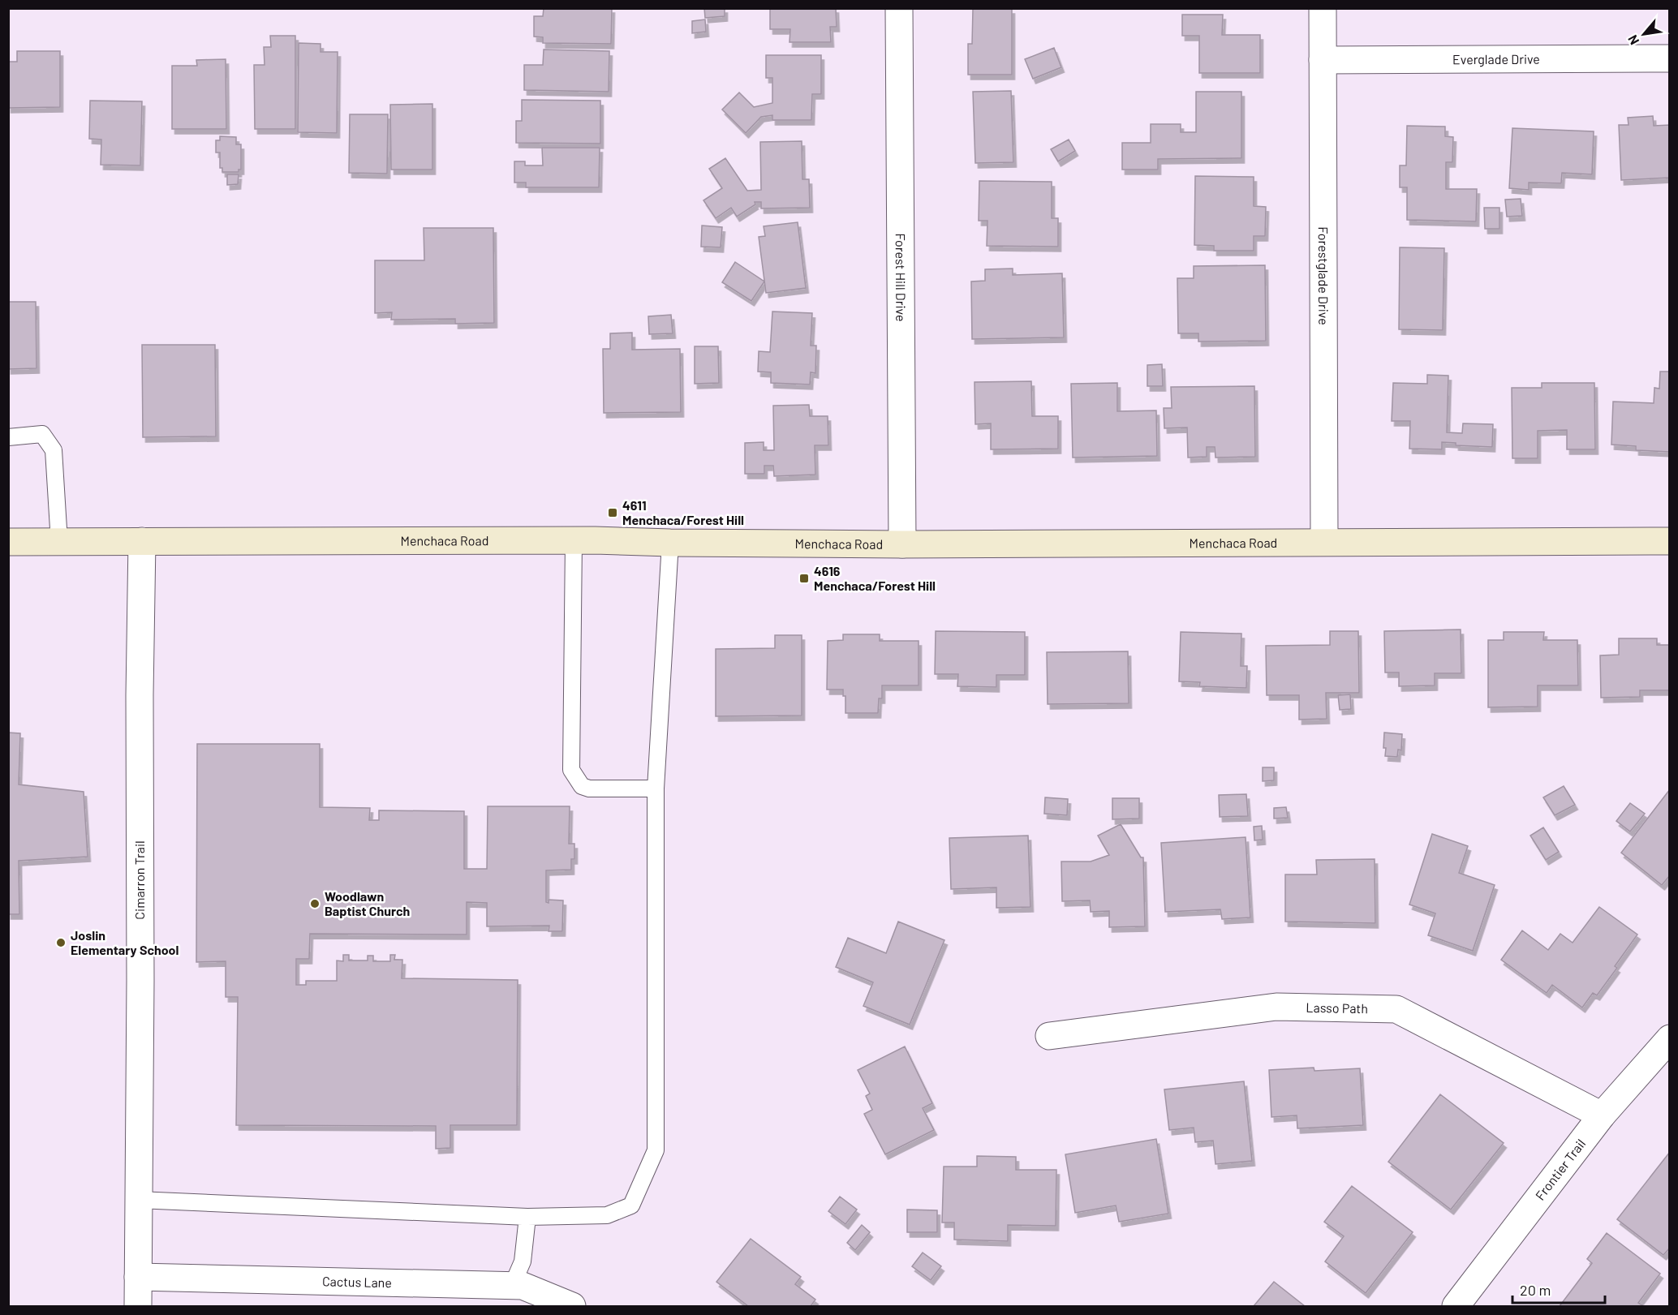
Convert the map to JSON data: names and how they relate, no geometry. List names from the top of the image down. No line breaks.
{"streets":{"main road":["Menchaca Road"],"street":["Everglade Drive","Forestglade Drive","Forest Hill Drive","Cimarron Trail","Lasso Path","Frontier Trail","Cactus Lane"]},"crossings":[["Everglade Drive","Forestglade Drive"],["Forestglade Drive","Menchaca Road"],["Forest Hill Drive","Menchaca Road"],["Menchaca Road","Cimarron Trail"],["Cimarron Trail","Cactus Lane"],["Lasso Path","Frontier Trail"]],"places":{"transit":["4611 Menchaca/Forest Hill","4616 Menchaca/Forest Hill"],"other":["Woodlawn Baptist Church","Joslin Elementary School"]},"scale_bar":"20 m","north":"bottom left"}
